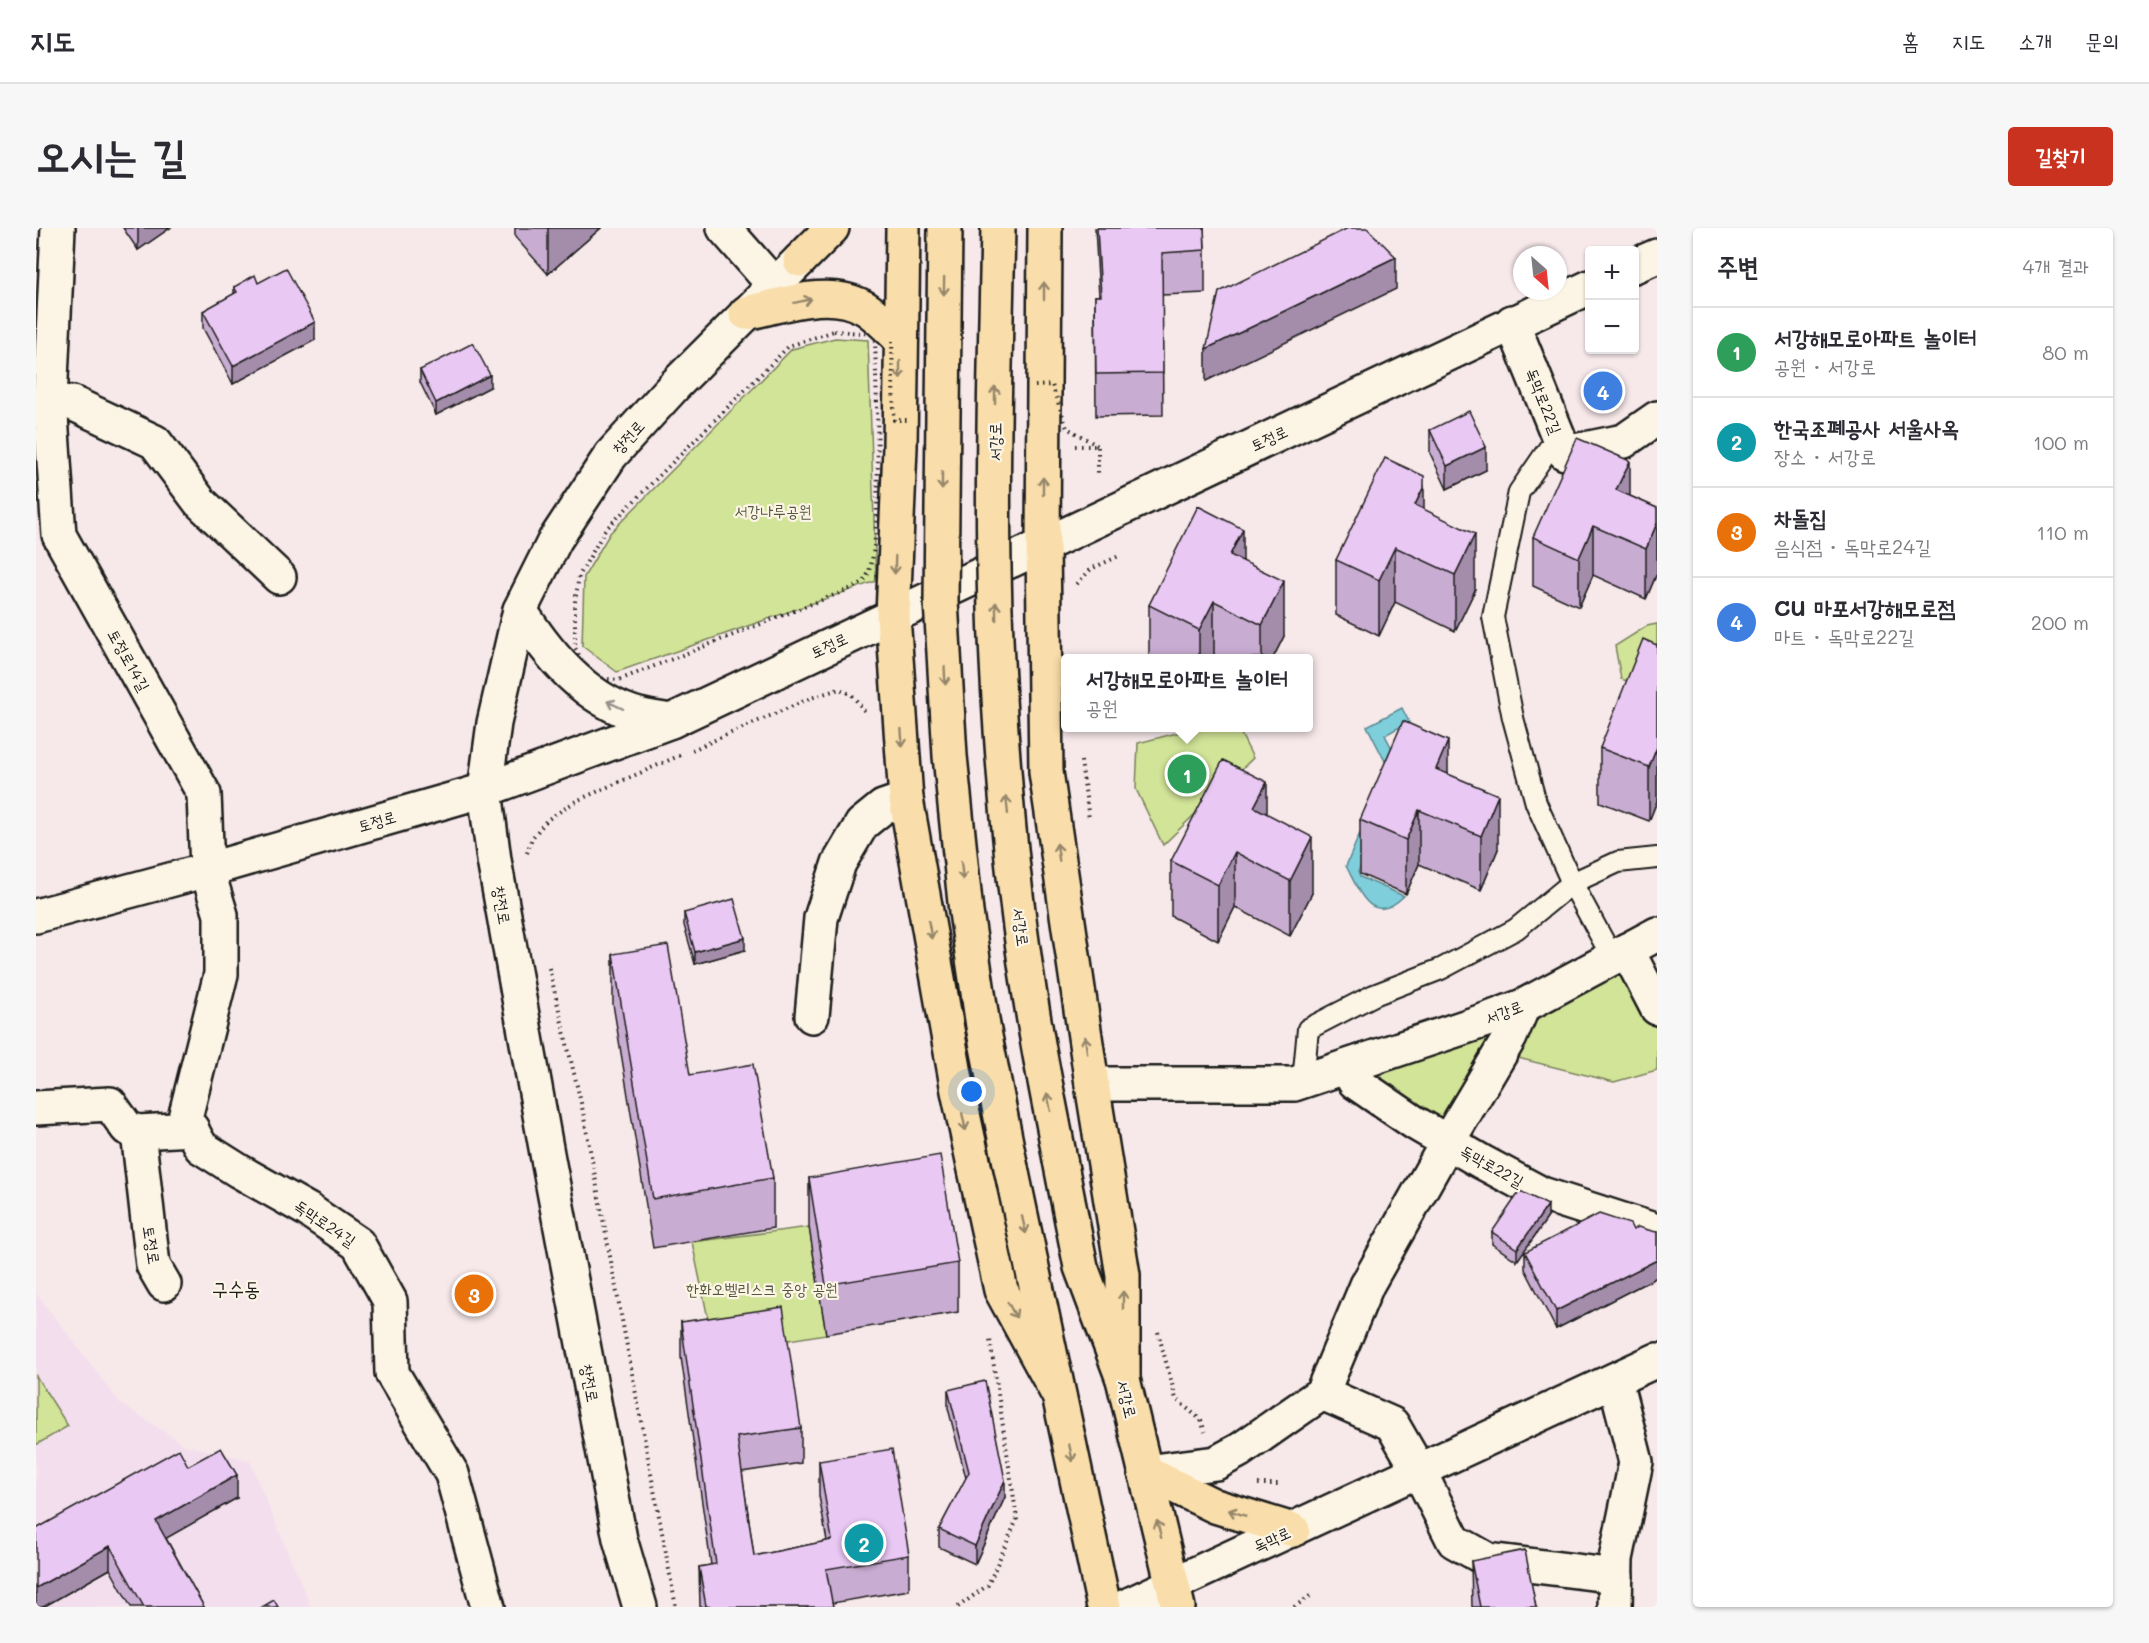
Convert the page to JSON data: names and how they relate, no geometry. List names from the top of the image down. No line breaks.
{"streets":{"main road":["서강로"],"street":["독막로22길","창전로","토정로","토정로14길","독막로24길","독막로"]},"crossings":[["독막로22길","토정로"],["독막로22길","서강로"],["창전로","토정로"],["토정로","토정로14길"],["서강로","독막로"]],"districts":["구수동"],"parks":["서강나루공원","한화오벨리스크 중앙 공원"],"north":"bottom right","page":{"header":"지도","nav":["홈","지도","소개","문의"],"title":"오시는 길","buttons":"길찾기","heading":["주변","4개 결과"],"map_buttons":["+","−"],"list":[{"mark":"1","name":"서강해모로아파트 놀이터","note":"공원 · 서강로","value":"80 m"},{"mark":"2","name":"한국조폐공사 서울사옥","note":"장소 · 서강로","value":"100 m"},{"mark":"3","name":"차돌집","note":"음식점 · 독막로24길","value":"110 m"},{"mark":"4","name":"CU 마포서강해모로점","note":"마트 · 독막로22길","value":"200 m"}],"pins":["4","1","3","2"],"popup":["서강해모로아파트 놀이터","공원"]}}
